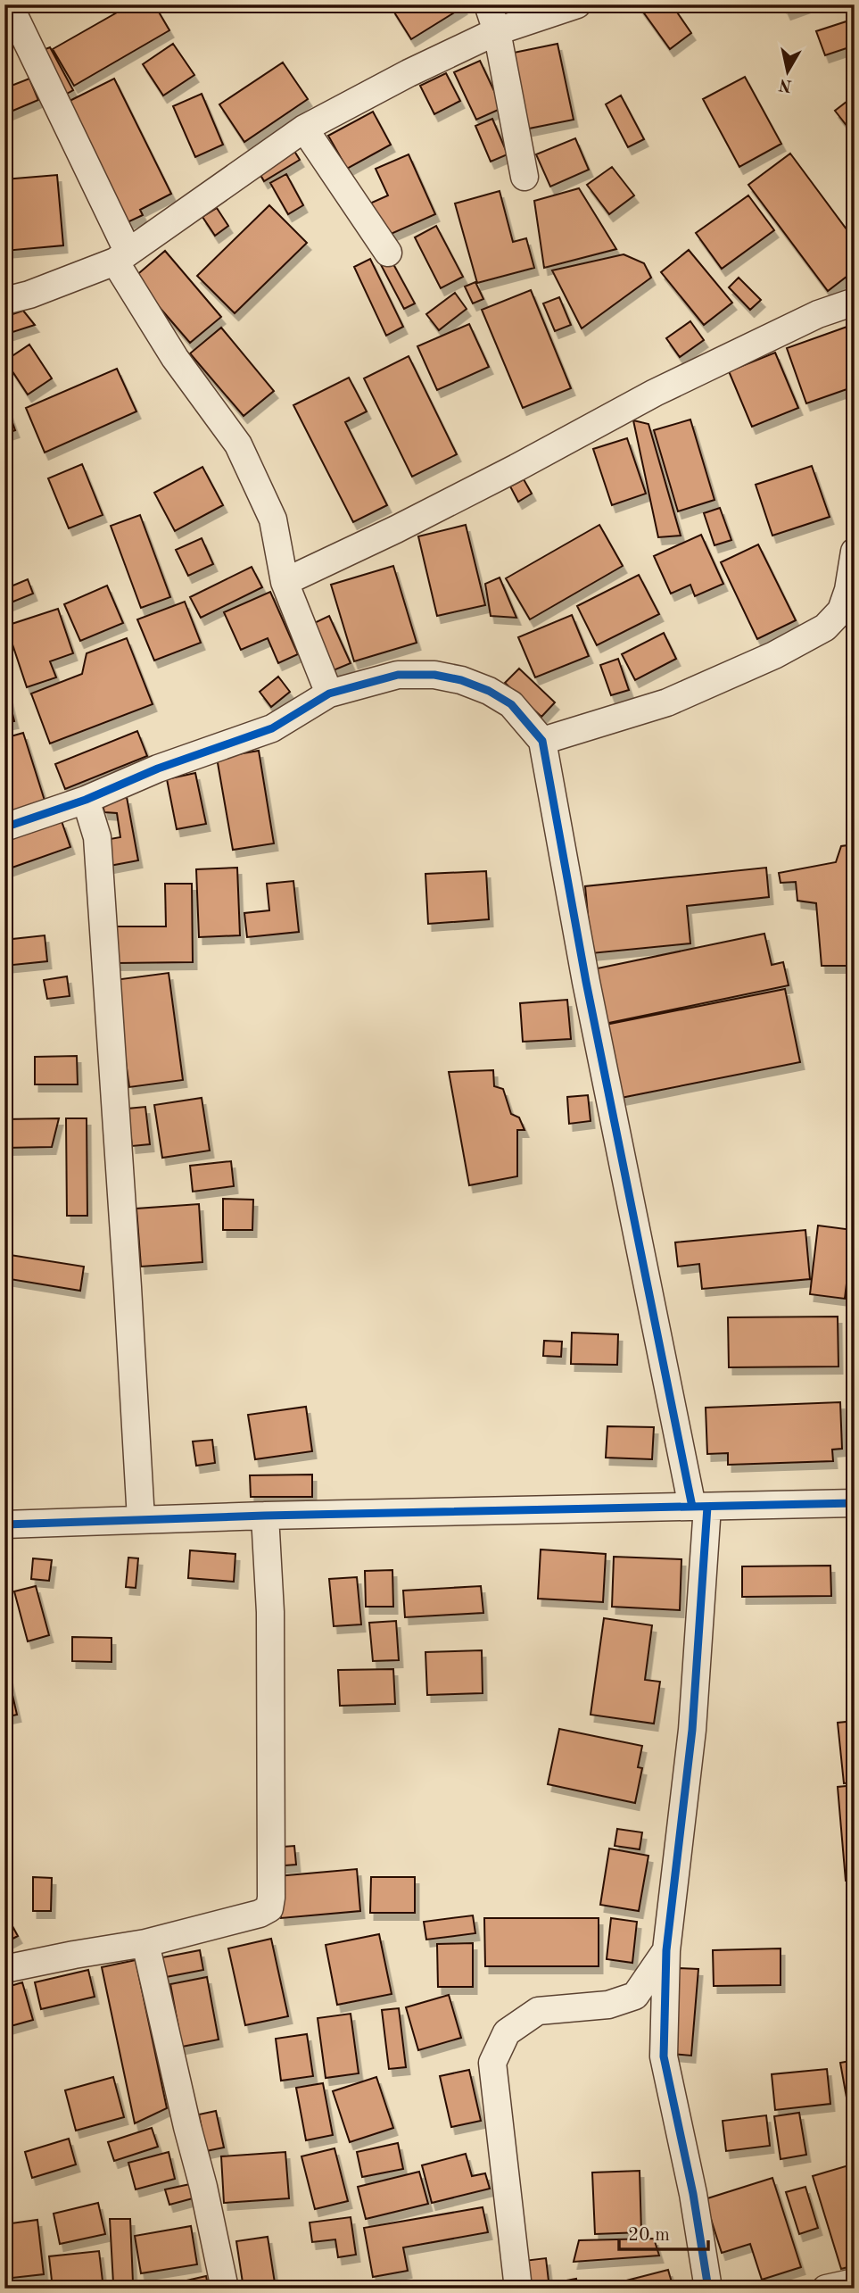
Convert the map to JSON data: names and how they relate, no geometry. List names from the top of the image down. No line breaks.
{"scale_bar":"20 m","north":"bottom"}
